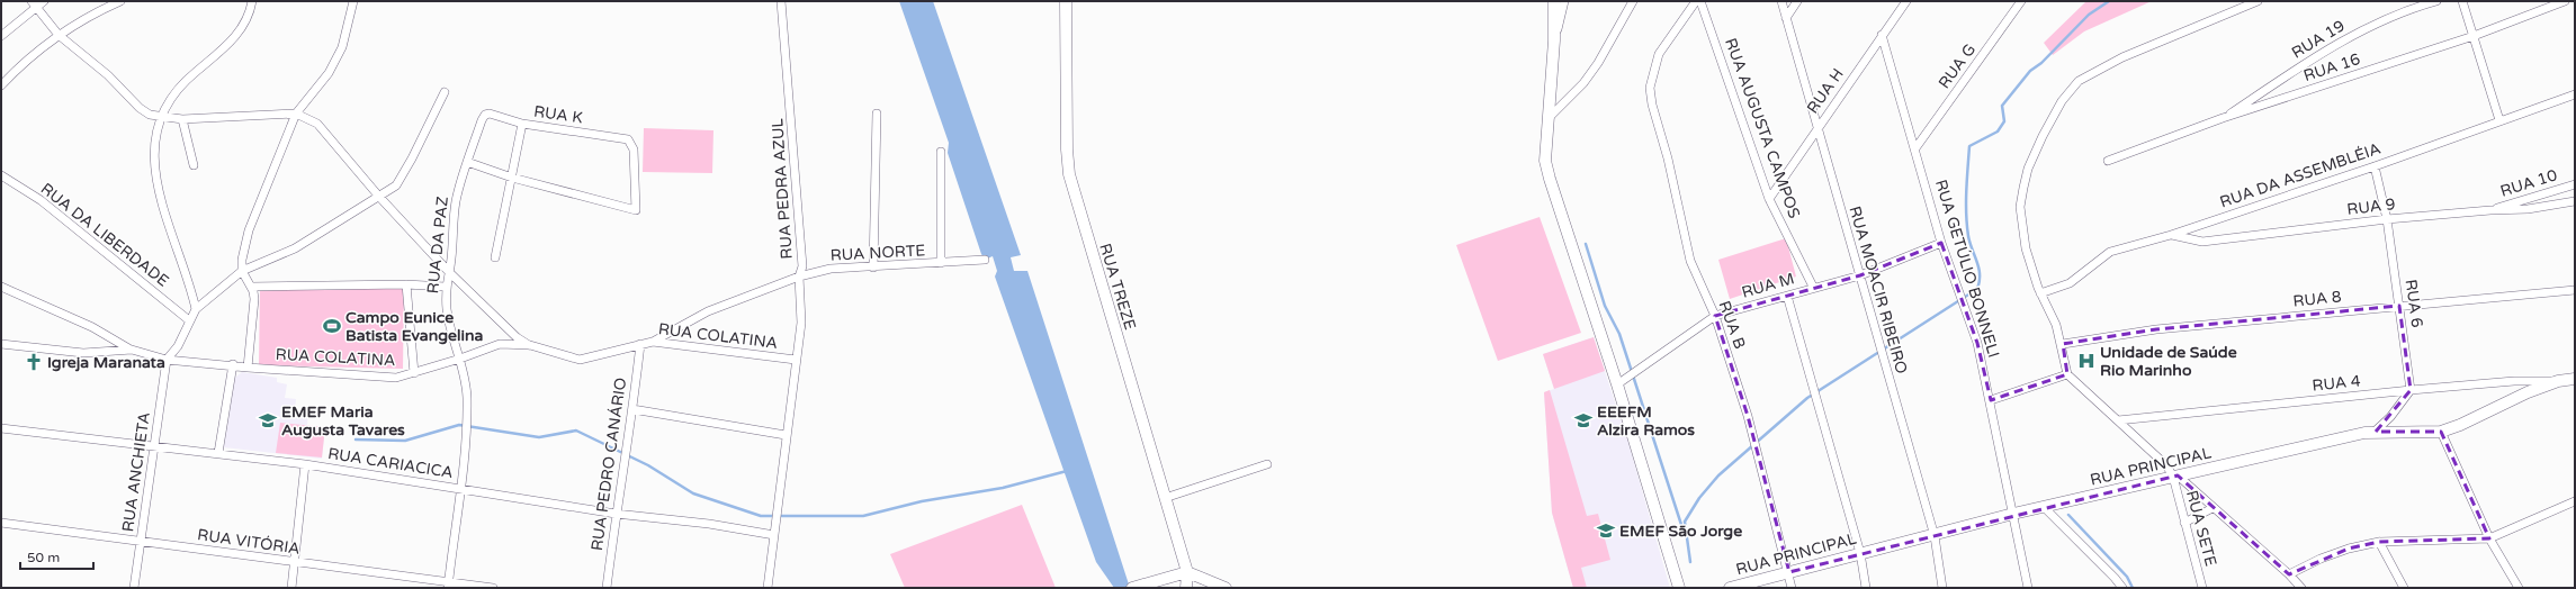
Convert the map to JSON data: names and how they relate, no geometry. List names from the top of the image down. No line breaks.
{"streets":{"street":["RUA 19","RUA G","RUA 16","RUA H","RUA K","RUA AUGUSTA CAMPOS","RUA DA ASSEMBLÉIA","RUA 10","RUA PEDRA AZUL","RUA 9","RUA DA LIBERDADE","RUA DA PAZ","RUA NORTE","RUA GETÚLIO BONNELI","RUA M","RUA TREZE","RUA MOACIR RIBEIRO","RUA 8","RUA 6","RUA B","RUA COLATINA","RUA 4","RUA CARIACICA","RUA PEDRO CANÁRIO","RUA PRINCIPAL","RUA ANCHIETA","RUA SETE","RUA VITÓRIA"]},"crossings":[["RUA 19","RUA 16"],["RUA G","RUA GETÚLIO BONNELI"],["RUA H","RUA AUGUSTA CAMPOS"],["RUA H","RUA GETÚLIO BONNELI"],["RUA H","RUA MOACIR RIBEIRO"],["RUA K","RUA DA PAZ"],["RUA AUGUSTA CAMPOS","RUA M"],["RUA DA ASSEMBLÉIA","RUA 9"],["RUA DA ASSEMBLÉIA","RUA 6"],["RUA 10","RUA 9"],["RUA PEDRA AZUL","RUA NORTE"],["RUA PEDRA AZUL","RUA COLATINA"],["RUA PEDRA AZUL","RUA CARIACICA"],["RUA 9","RUA 6"],["RUA DA PAZ","RUA COLATINA"],["RUA DA PAZ","RUA CARIACICA"],["RUA DA PAZ","RUA VITÓRIA"],["RUA NORTE","RUA COLATINA"],["RUA GETÚLIO BONNELI","RUA M"],["RUA GETÚLIO BONNELI","RUA PRINCIPAL"],["RUA M","RUA MOACIR RIBEIRO"],["RUA M","RUA B"],["RUA MOACIR RIBEIRO","RUA PRINCIPAL"],["RUA 8","RUA 6"],["RUA 6","RUA 4"],["RUA B","RUA PRINCIPAL"],["RUA COLATINA","RUA PEDRO CANÁRIO"],["RUA COLATINA","RUA ANCHIETA"],["RUA 4","RUA PRINCIPAL"],["RUA CARIACICA","RUA PEDRO CANÁRIO"],["RUA CARIACICA","RUA ANCHIETA"],["RUA PRINCIPAL","RUA SETE"],["RUA ANCHIETA","RUA VITÓRIA"]],"places":{"sports":["Campo Eunice Batista Evangelina"],"hospital":["Unidade de Saúde Rio Marinho"],"church":["Igreja Maranata"],"school or university":["EMEF Maria Augusta Tavares","EEEFM Alzira Ramos","EMEF São Jorge"]},"scale_bar":"50 m"}
